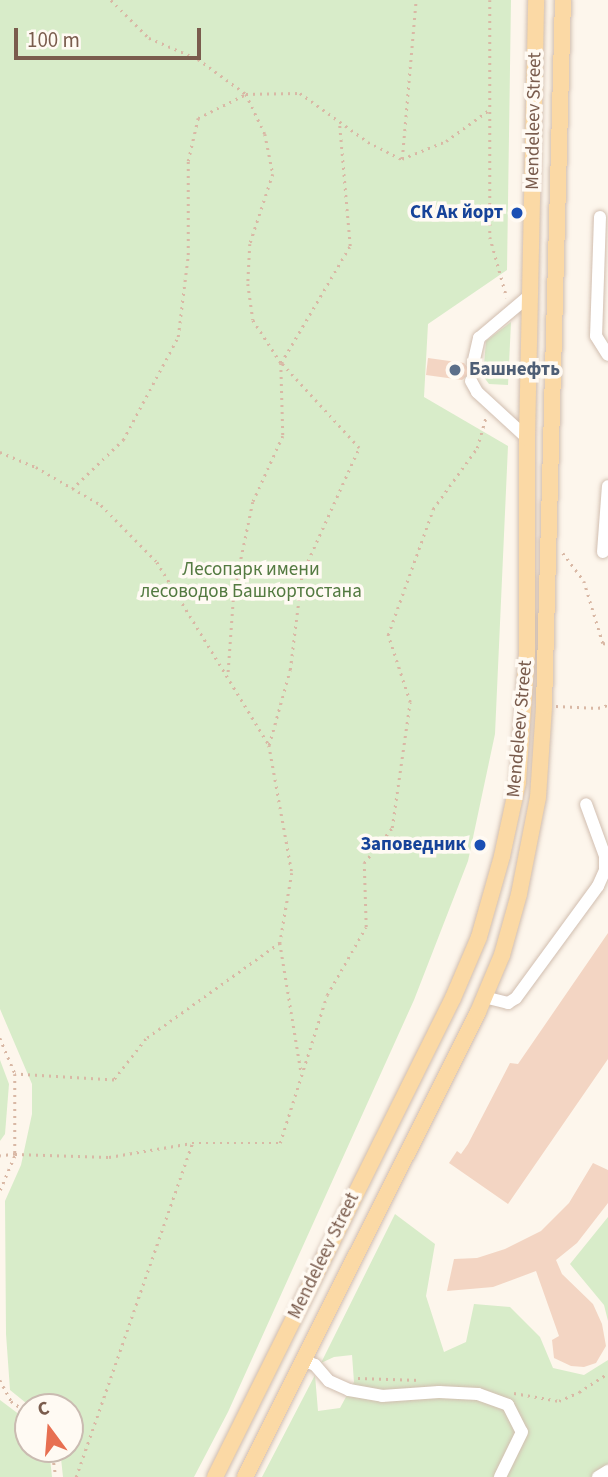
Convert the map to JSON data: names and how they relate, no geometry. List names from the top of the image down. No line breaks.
{"streets":{"main road":["Mendeleev Street"]},"parks":["Лесопарк имени лесоводов Башкортостана"],"places":["СК Ак йорт","Башнефть","Заповедник"],"scale_bar":"100 m","north":"top"}
